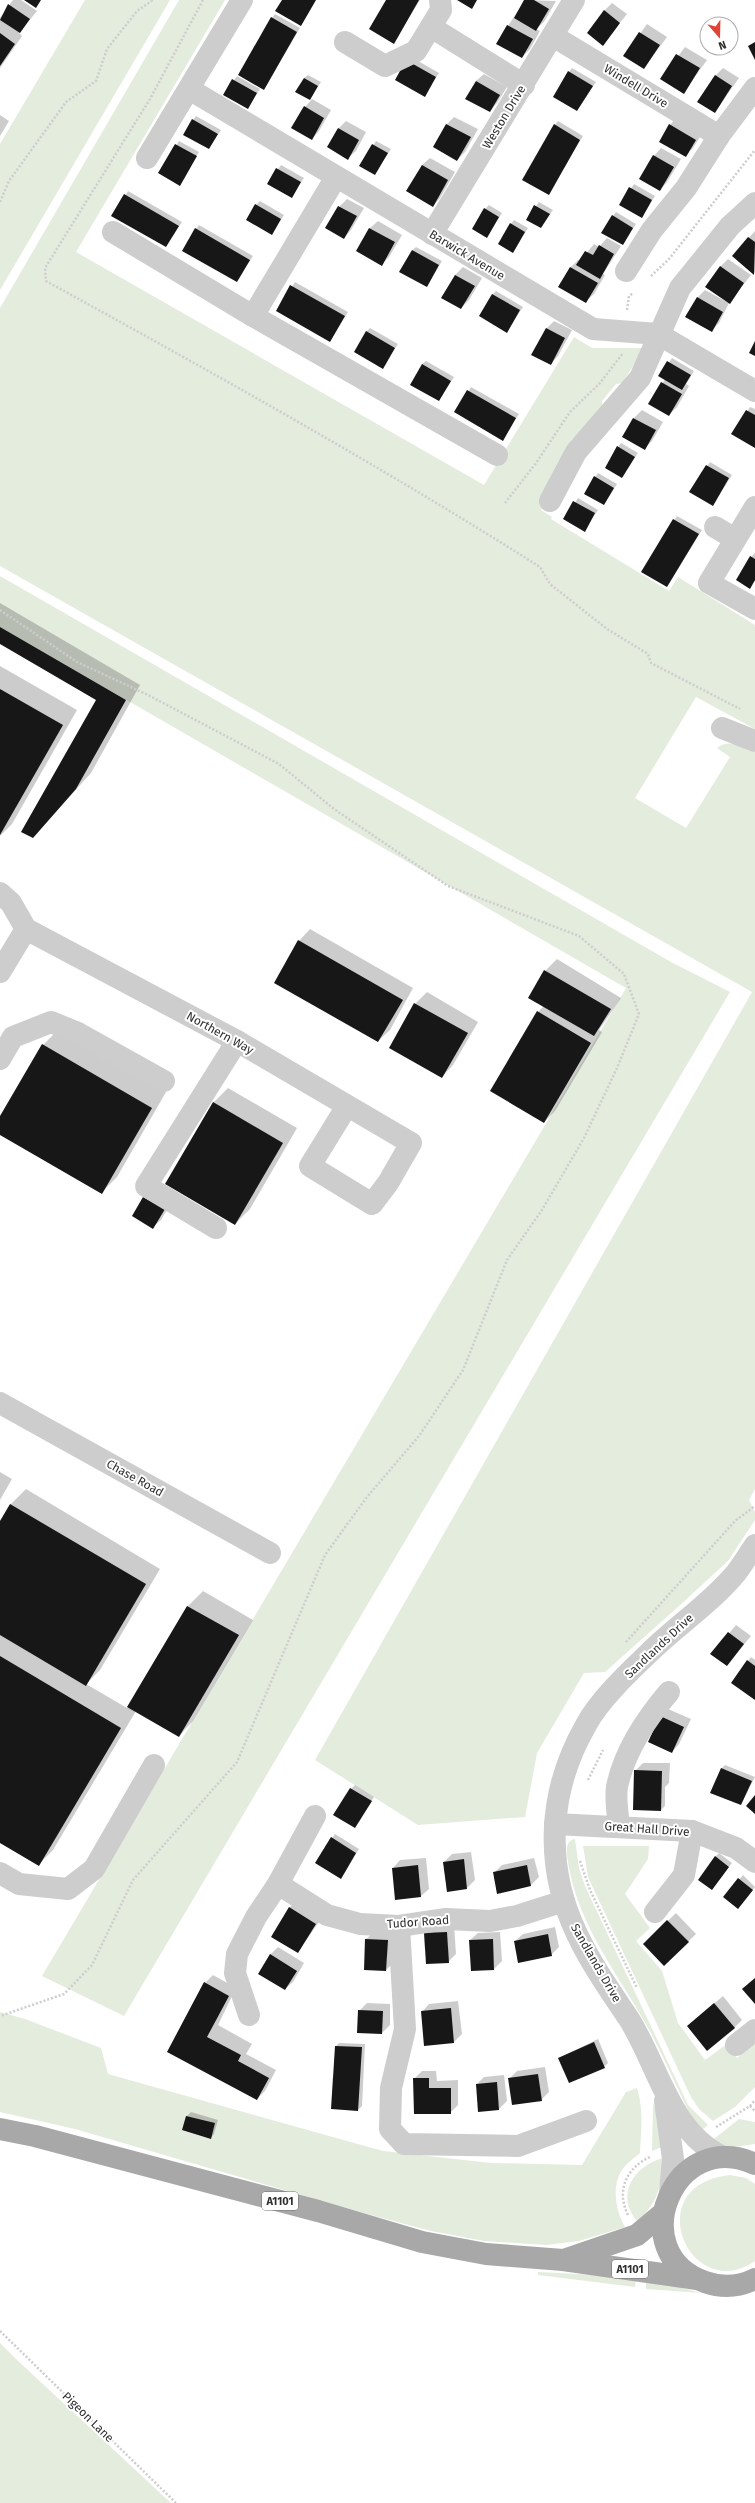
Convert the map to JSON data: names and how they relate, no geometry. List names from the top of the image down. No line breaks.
{"streets":{"main road":["A1101"],"street":["Windell Drive","Weston Drive","Barwick Avenue","Northern Way","Chase Road","Sandlands Drive","Great Hall Drive","Tudor Road"],"path":["Pigeon Lane"]},"crossings":[["Windell Drive","Weston Drive"],["Weston Drive","Barwick Avenue"],["Sandlands Drive","Great Hall Drive"],["Sandlands Drive","Tudor Road"]],"north":"bottom"}
